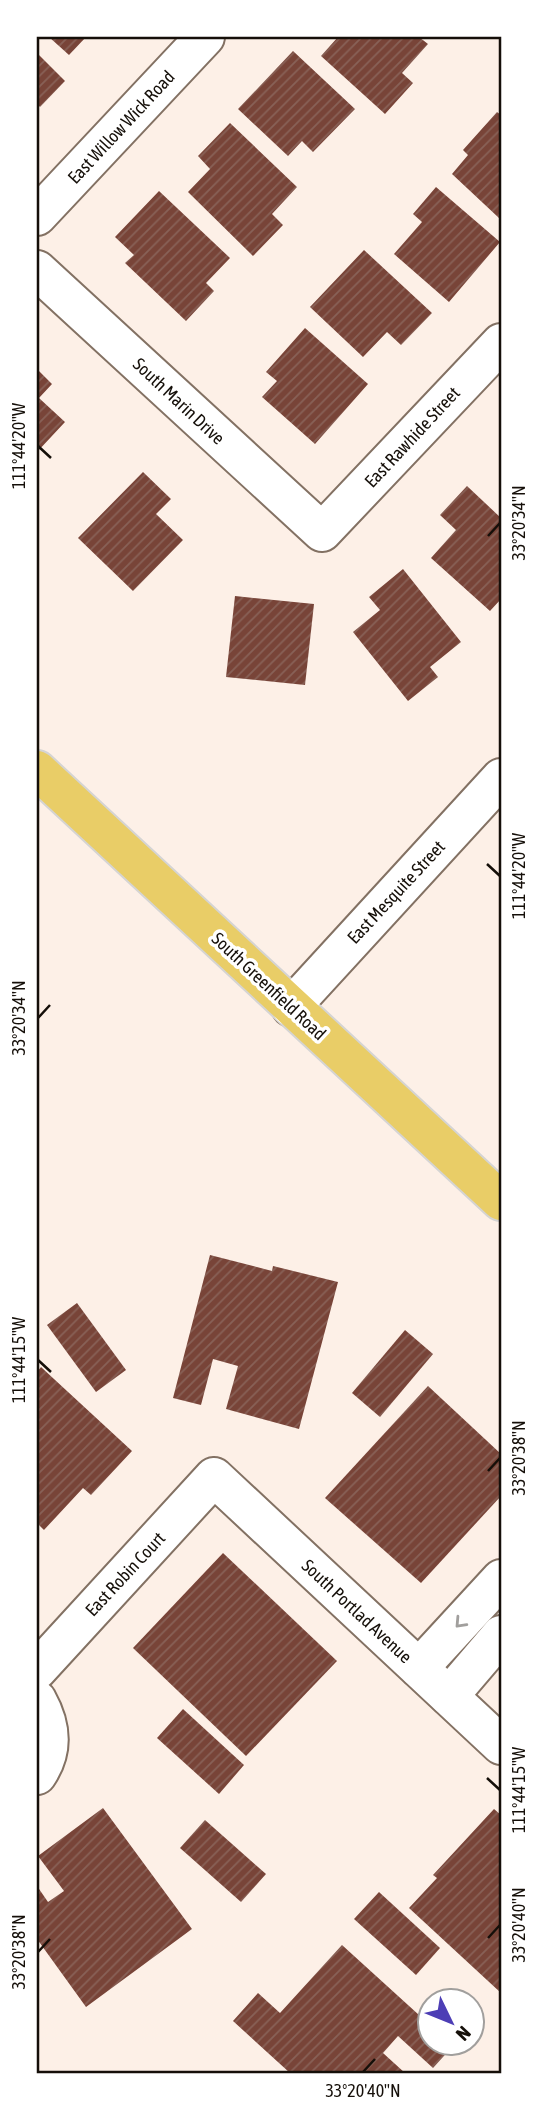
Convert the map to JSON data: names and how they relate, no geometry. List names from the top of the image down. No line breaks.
{"streets":{"main road":["South Greenfield Road"],"street":["East Willow Wick Road","South Marin Drive","East Rawhide Street","East Mesquite Street","East Robin Court","South Portlad Avenue"]},"crossings":[["South Marin Drive","East Rawhide Street"],["East Mesquite Street","South Greenfield Road"],["East Robin Court","South Portlad Avenue"]],"north":"bottom right","coordinates":["111°44'20\"W","33°20'34\"N","111°44'15\"W","33°20'38\"N","33°20'40\"N"]}
